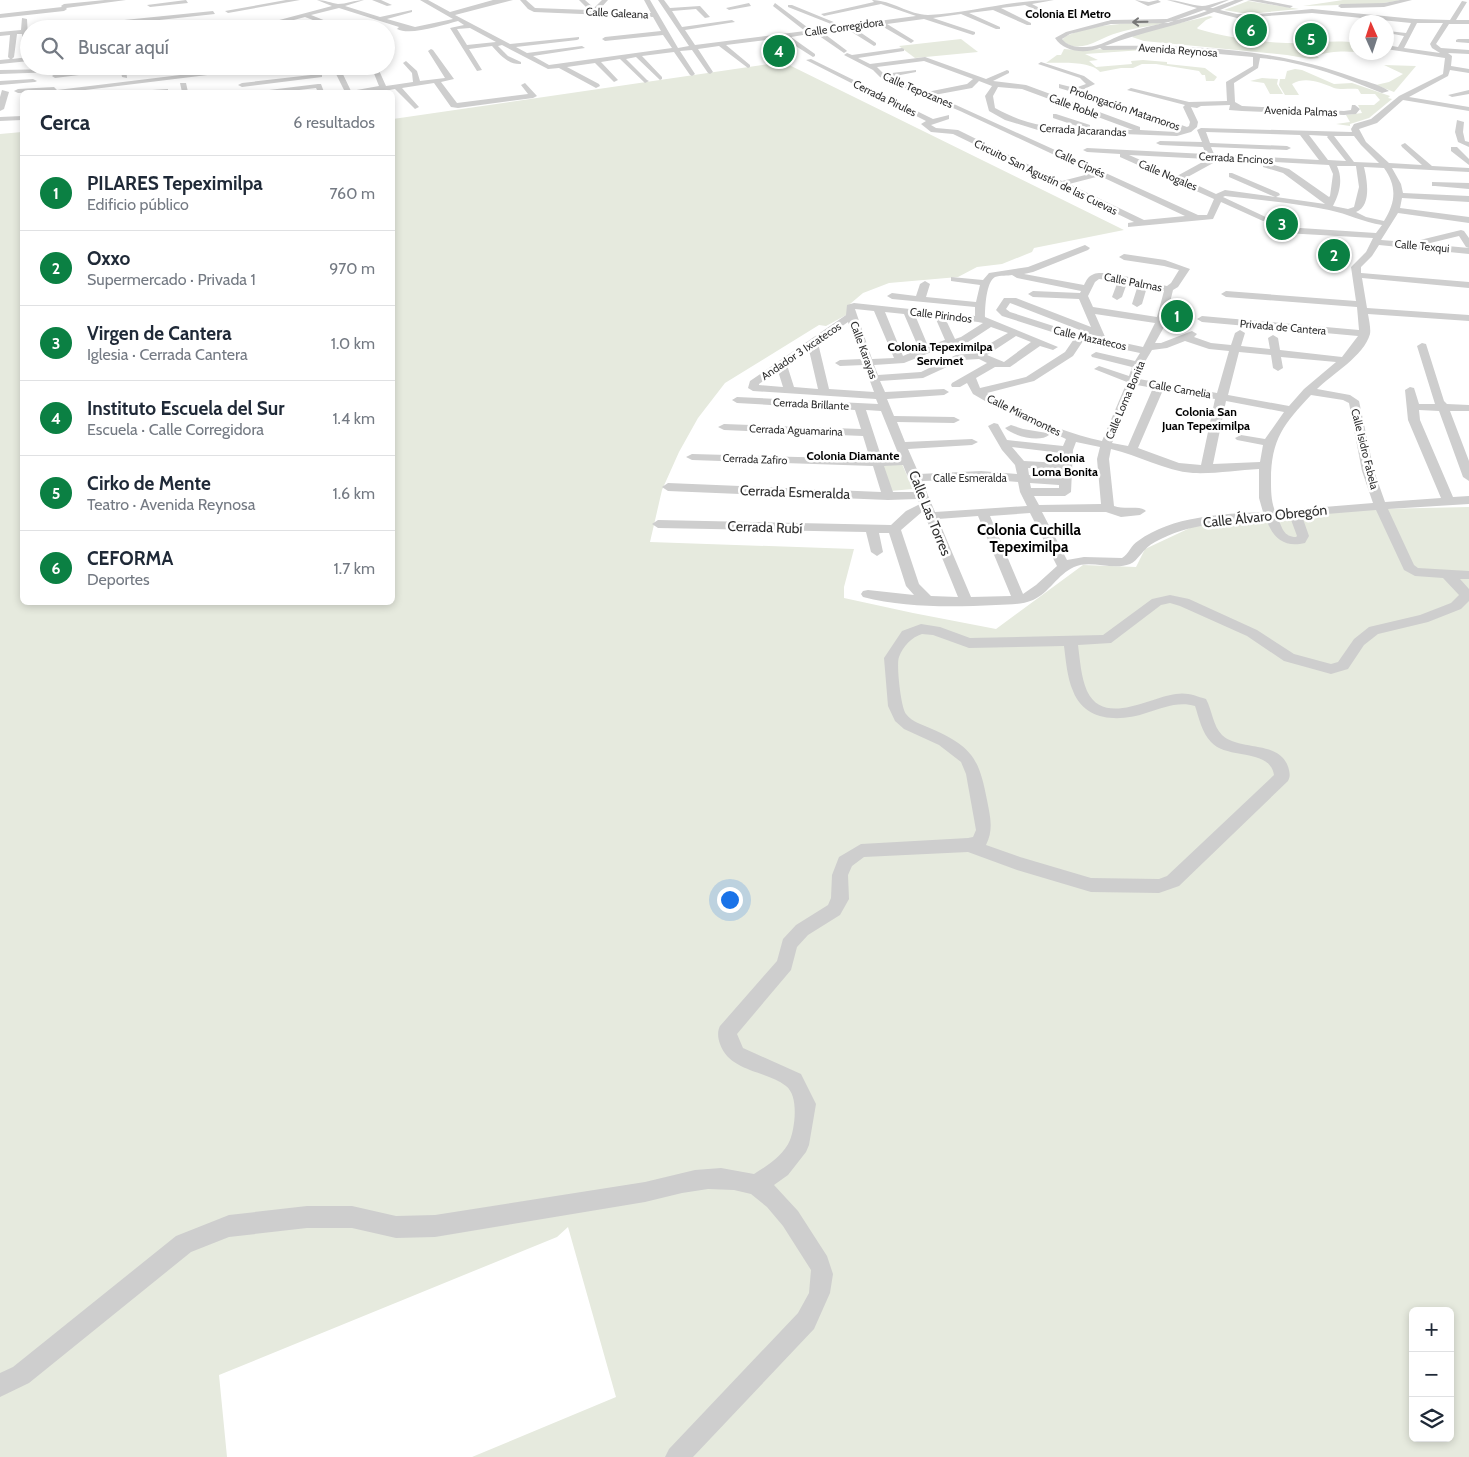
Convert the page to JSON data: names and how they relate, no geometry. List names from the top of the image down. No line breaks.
{"streets":{"street":["Calle Galeana","Calle Corregidora","Avenida Reynosa","Calle Tepozanes","Cerrada Pirules","Calle Roble","Prolongación Matamoros","Avenida Palmas","Cerrada Jacarandas","Cerrada Encinos","Calle Ciprés","Calle Nogales","Circuito San Agustín de las Cuevas","Calle Texqui","Calle Palmas","Calle Pirindos","Privada de Cantera","Calle Mazatecos","Calle Karayas","Andador 3 Ixcatecos","Calle Camelia","Calle Loma Bonita","Cerrada Brillante","Calle Miramontes","Cerrada Aguamarina","Calle Isidro Fabela","Cerrada Zafiro","Calle Esmeralda","Cerrada Esmeralda","Calle Las Torres","Calle Álvaro Obregón","Cerrada Rubí"]},"crossings":[["Calle Corregidora","Calle Tepozanes"],["Calle Corregidora","Cerrada Pirules"],["Calle Tepozanes","Calle Ciprés"],["Cerrada Pirules","Circuito San Agustín de las Cuevas"],["Calle Roble","Cerrada Jacarandas"],["Prolongación Matamoros","Cerrada Jacarandas"],["Cerrada Encinos","Calle Nogales"],["Calle Palmas","Calle Loma Bonita"],["Calle Pirindos","Calle Karayas"],["Calle Pirindos","Andador 3 Ixcatecos"],["Calle Mazatecos","Calle Loma Bonita"],["Calle Karayas","Andador 3 Ixcatecos"],["Calle Karayas","Calle Las Torres"],["Calle Camelia","Calle Loma Bonita"],["Calle Loma Bonita","Calle Miramontes"],["Calle Loma Bonita","Cerrada Esmeralda"],["Cerrada Brillante","Calle Las Torres"],["Calle Isidro Fabela","Calle Álvaro Obregón"],["Cerrada Zafiro","Calle Las Torres"],["Calle Esmeralda","Calle Las Torres"],["Cerrada Esmeralda","Calle Las Torres"]],"districts":["Colonia El Metro","Colonia Tepeximilpa Servimet","Colonia San Juan Tepeximilpa","Colonia Diamante","Colonia Loma Bonita","Colonia Cuchilla Tepeximilpa"],"north":"top","page":{"pins":["6","5","4","3","2","1"],"search":"Buscar aquí","heading":["Cerca","6 resultados"],"list":[{"mark":"1","name":"PILARES Tepeximilpa","note":"Edificio público","value":"760 m"},{"mark":"2","name":"Oxxo","note":"Supermercado · Privada 1","value":"970 m"},{"mark":"3","name":"Virgen de Cantera","note":"Iglesia · Cerrada Cantera","value":"1.0 km"},{"mark":"4","name":"Instituto Escuela del Sur","note":"Escuela · Calle Corregidora","value":"1.4 km"},{"mark":"5","name":"Cirko de Mente","note":"Teatro · Avenida Reynosa","value":"1.6 km"},{"mark":"6","name":"CEFORMA","note":"Deportes","value":"1.7 km"}],"map_buttons":["+","−"]}}
